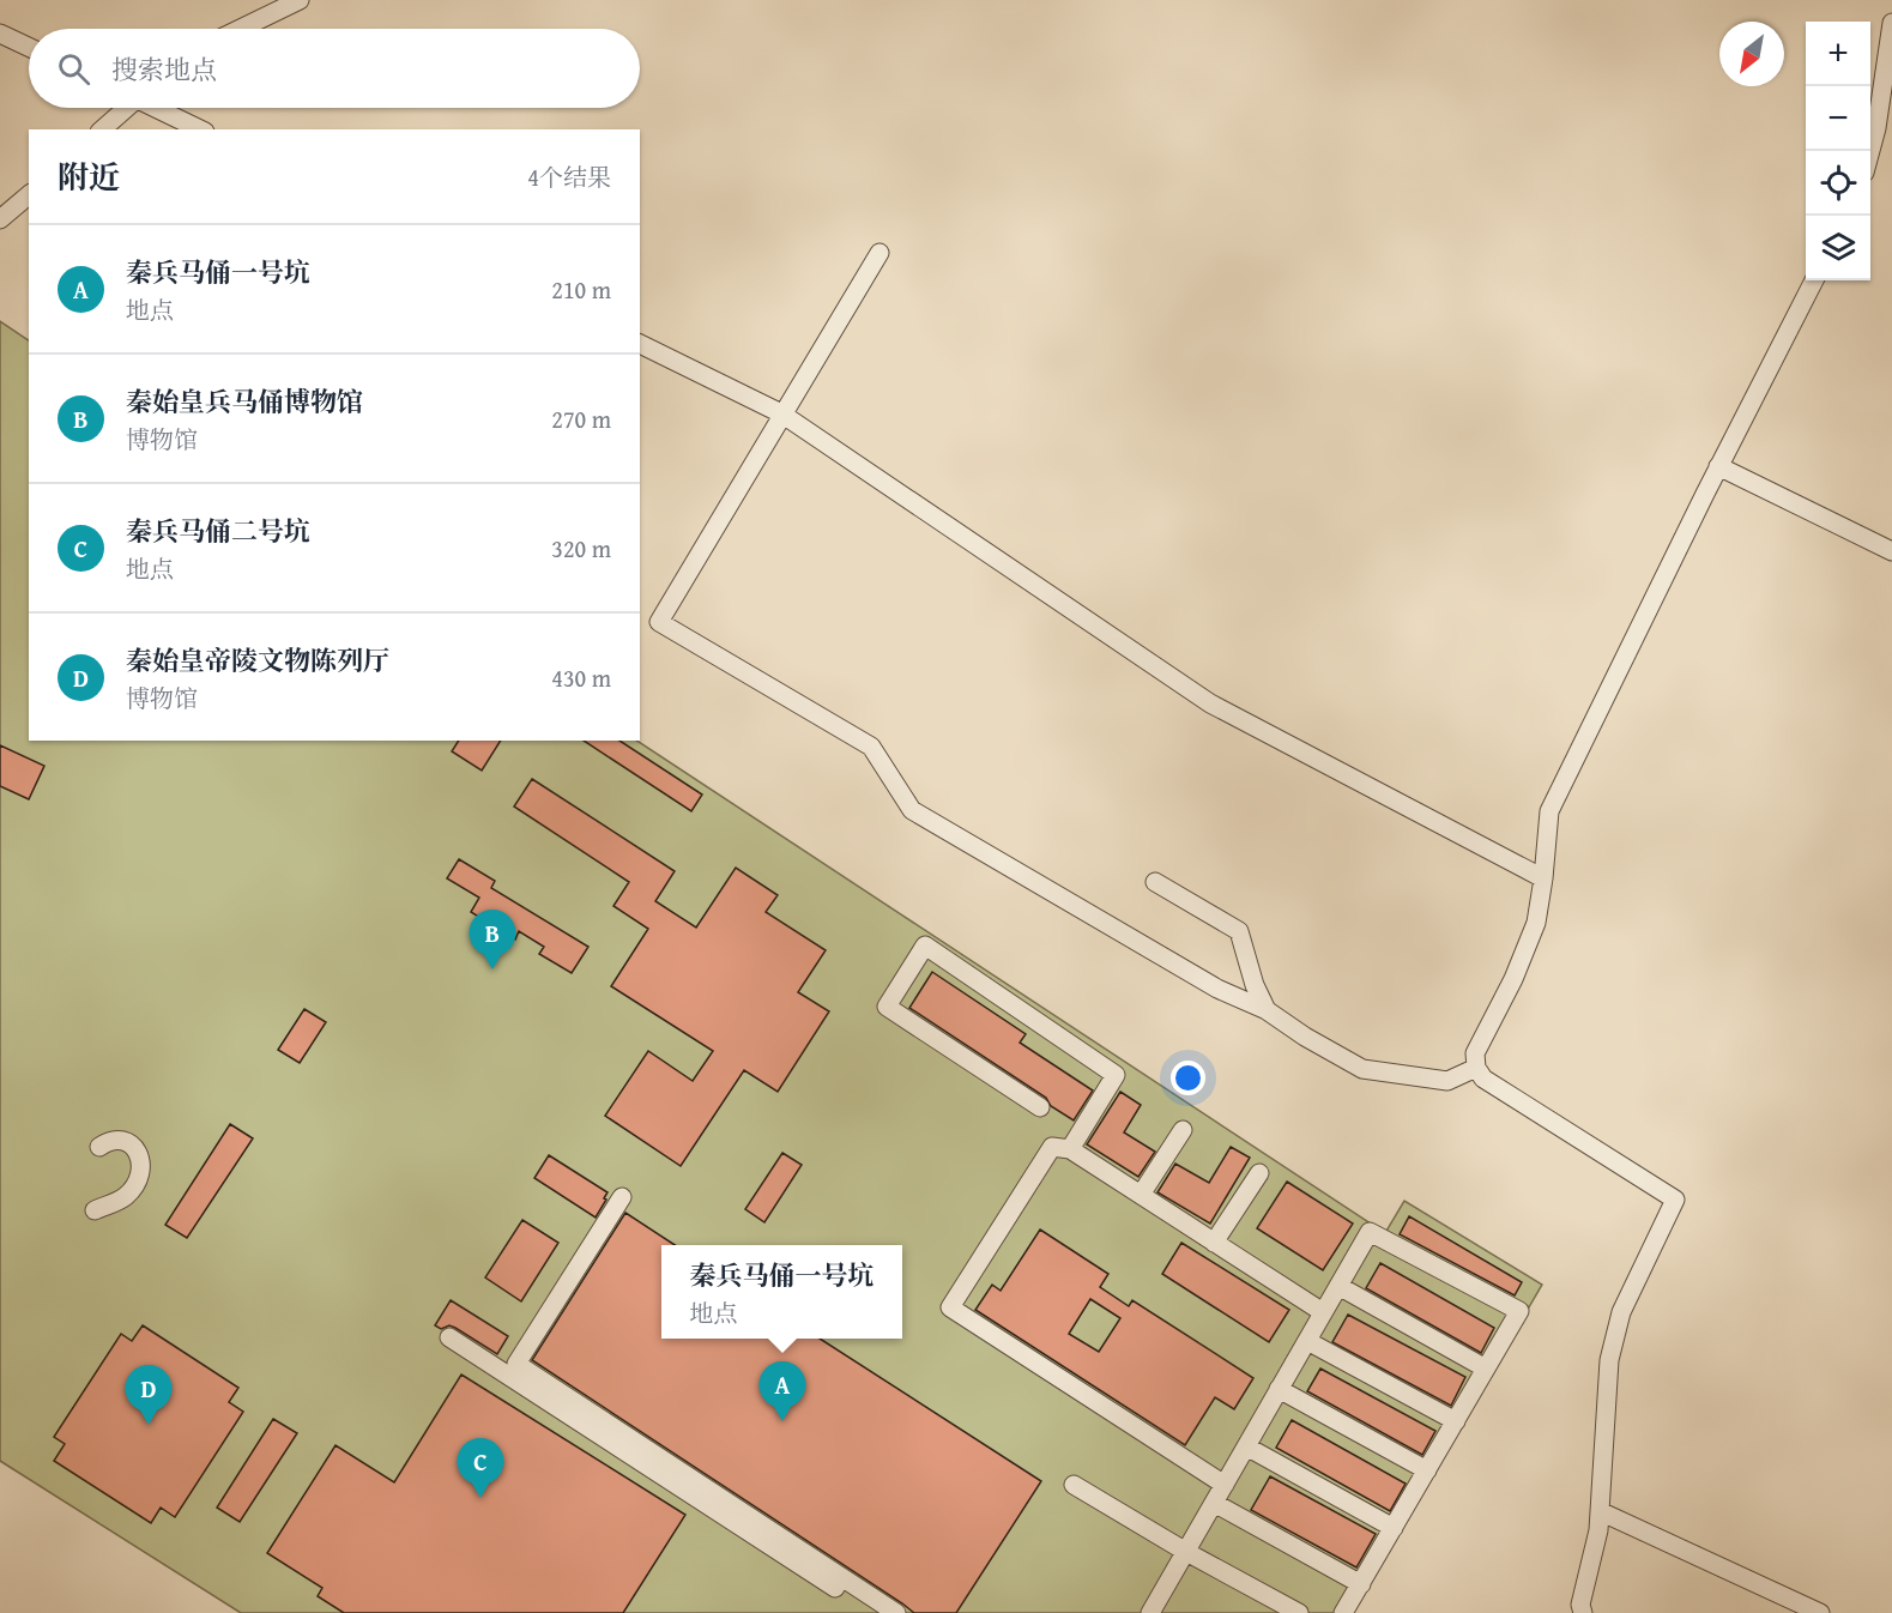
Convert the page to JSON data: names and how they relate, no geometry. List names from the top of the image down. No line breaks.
{"north":"bottom left","page":{"map_buttons":["+","−"],"search":"搜索地点","heading":["附近","4个结果"],"list":[{"mark":"A","name":"秦兵马俑一号坑","note":"地点","value":"210 m"},{"mark":"B","name":"秦始皇兵马俑博物馆","note":"博物馆","value":"270 m"},{"mark":"C","name":"秦兵马俑二号坑","note":"地点","value":"320 m"},{"mark":"D","name":"秦始皇帝陵文物陈列厅","note":"博物馆","value":"430 m"}],"pins":["B","A","D","C"],"popup":["秦兵马俑一号坑","地点"]}}
